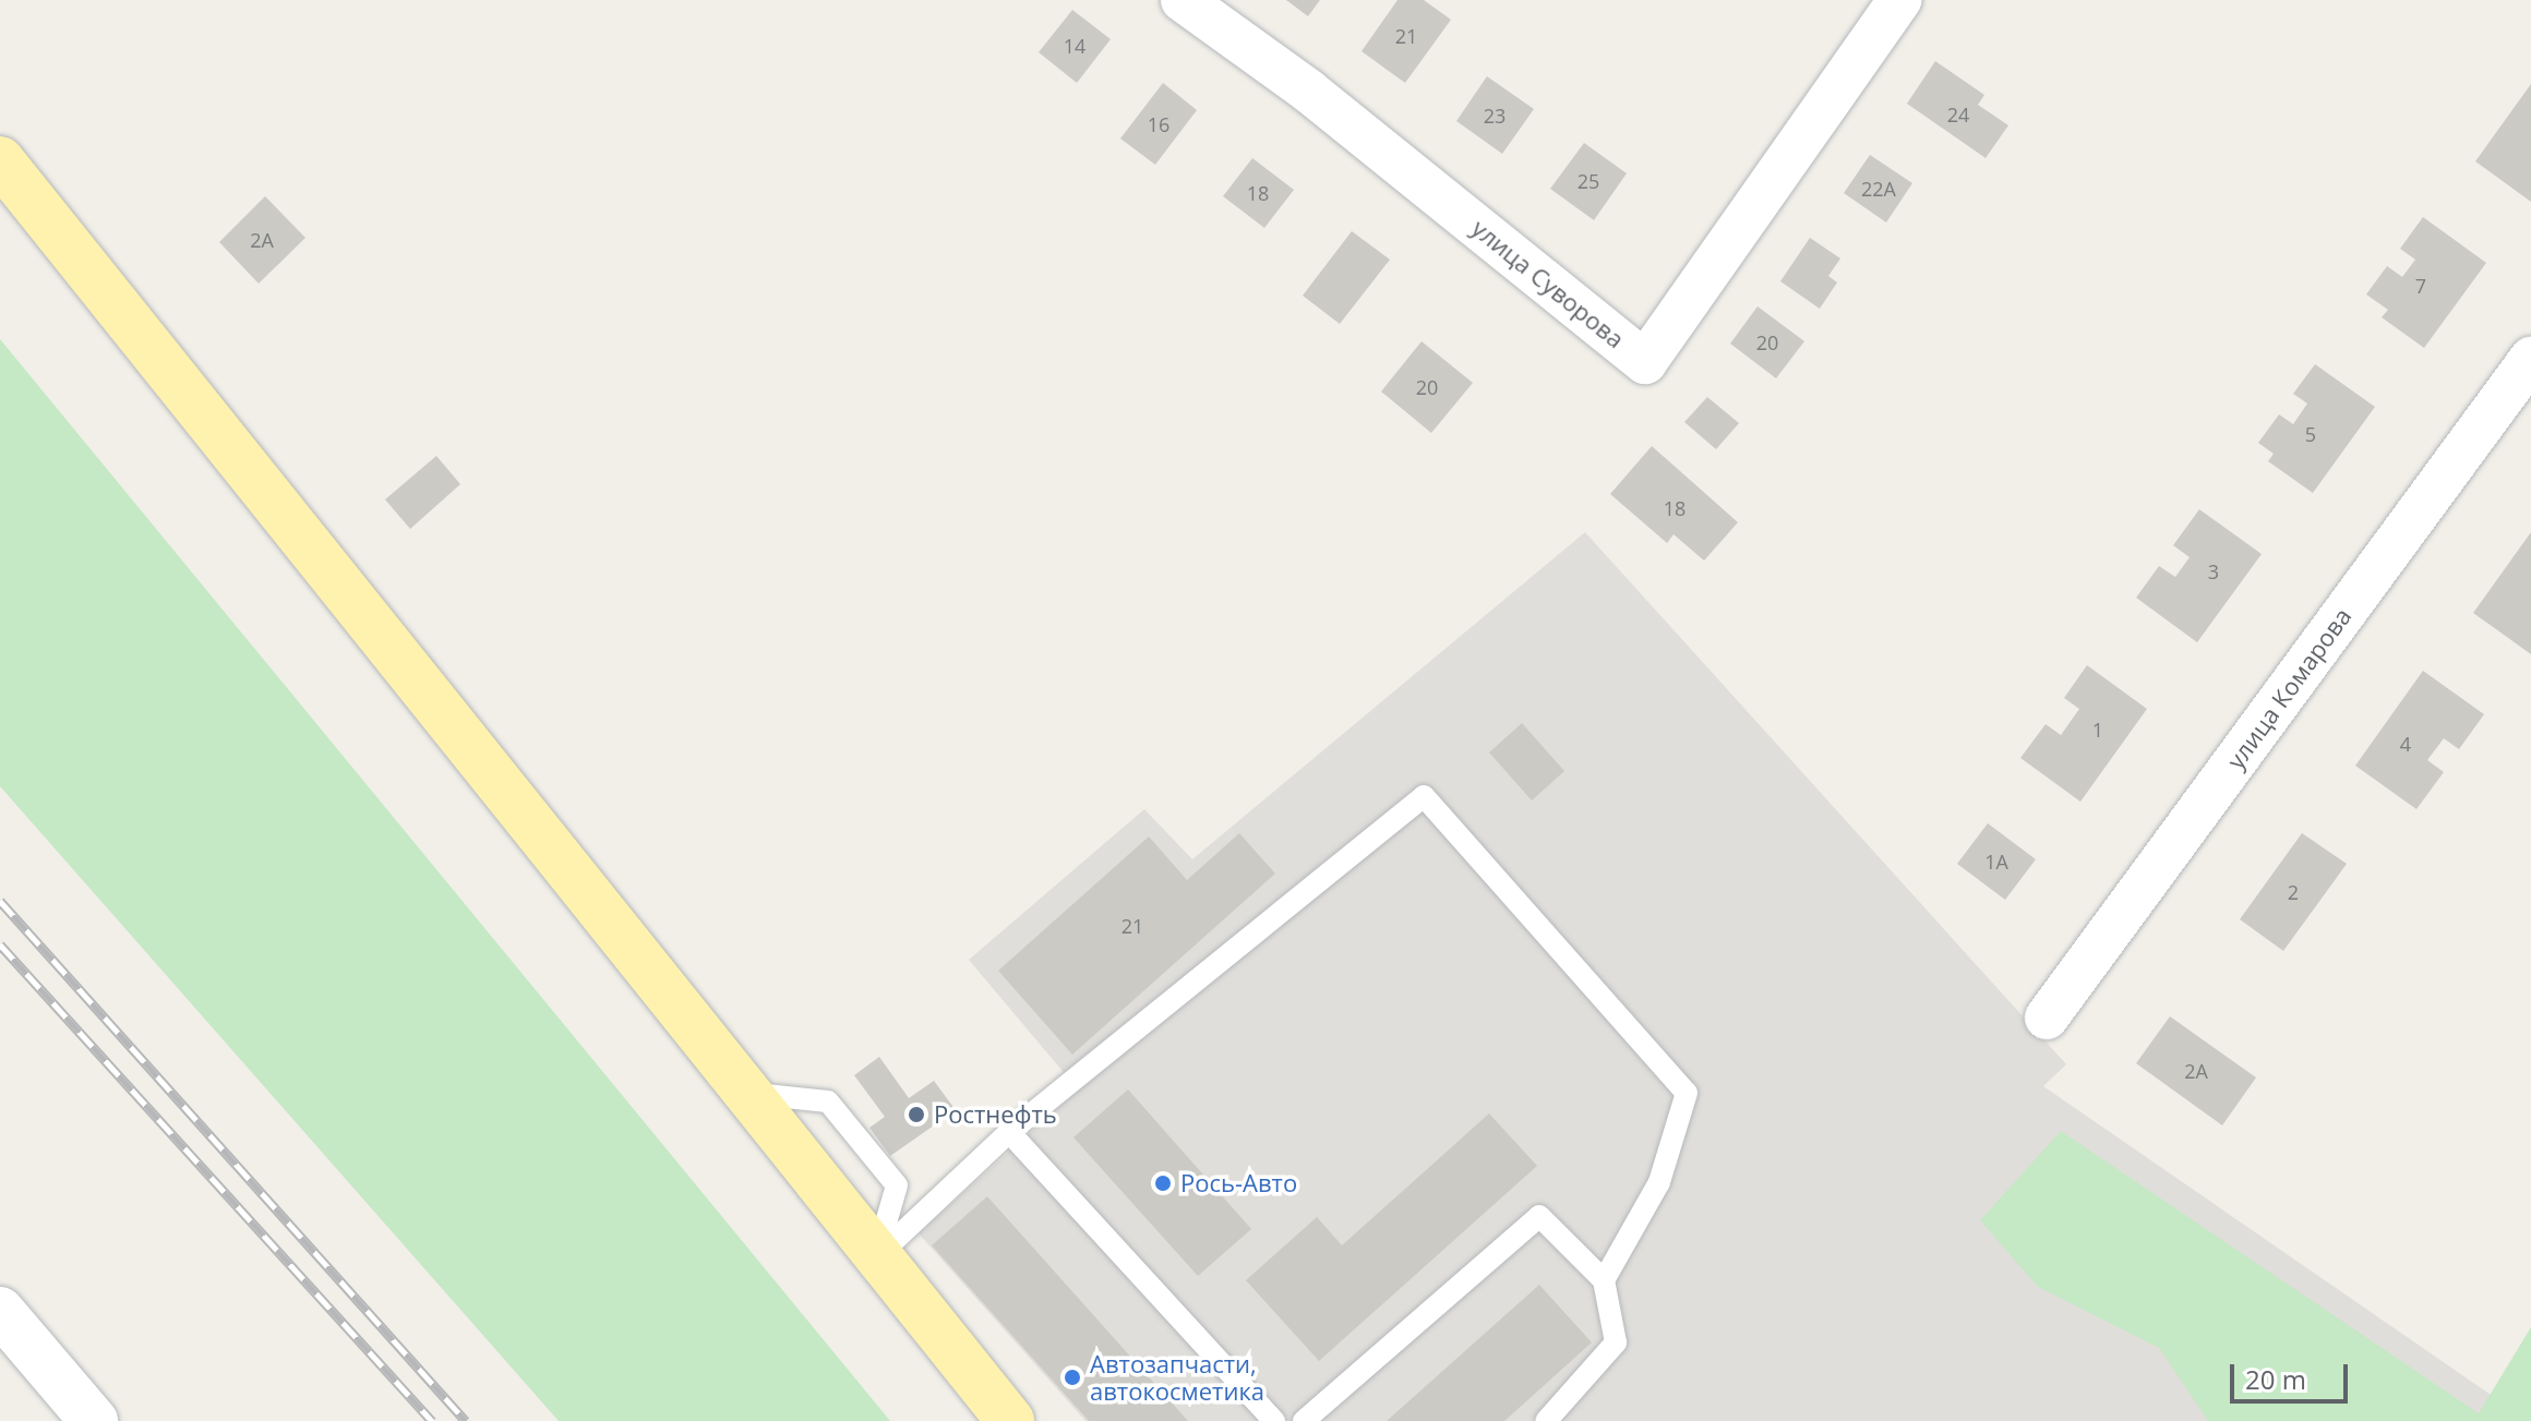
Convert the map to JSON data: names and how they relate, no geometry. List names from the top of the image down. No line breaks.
{"streets":{"street":["улица Суворова","улица Комарова"]},"places":["Ростнефть","Рось-Авто","Автозапчасти, автокосметика"],"house_numbers":["21","14","24","23","16","25","22А","18","2А","7","20","20","5","18","3","1","4","1А","2","21","2А"],"scale_bar":"20 m"}
